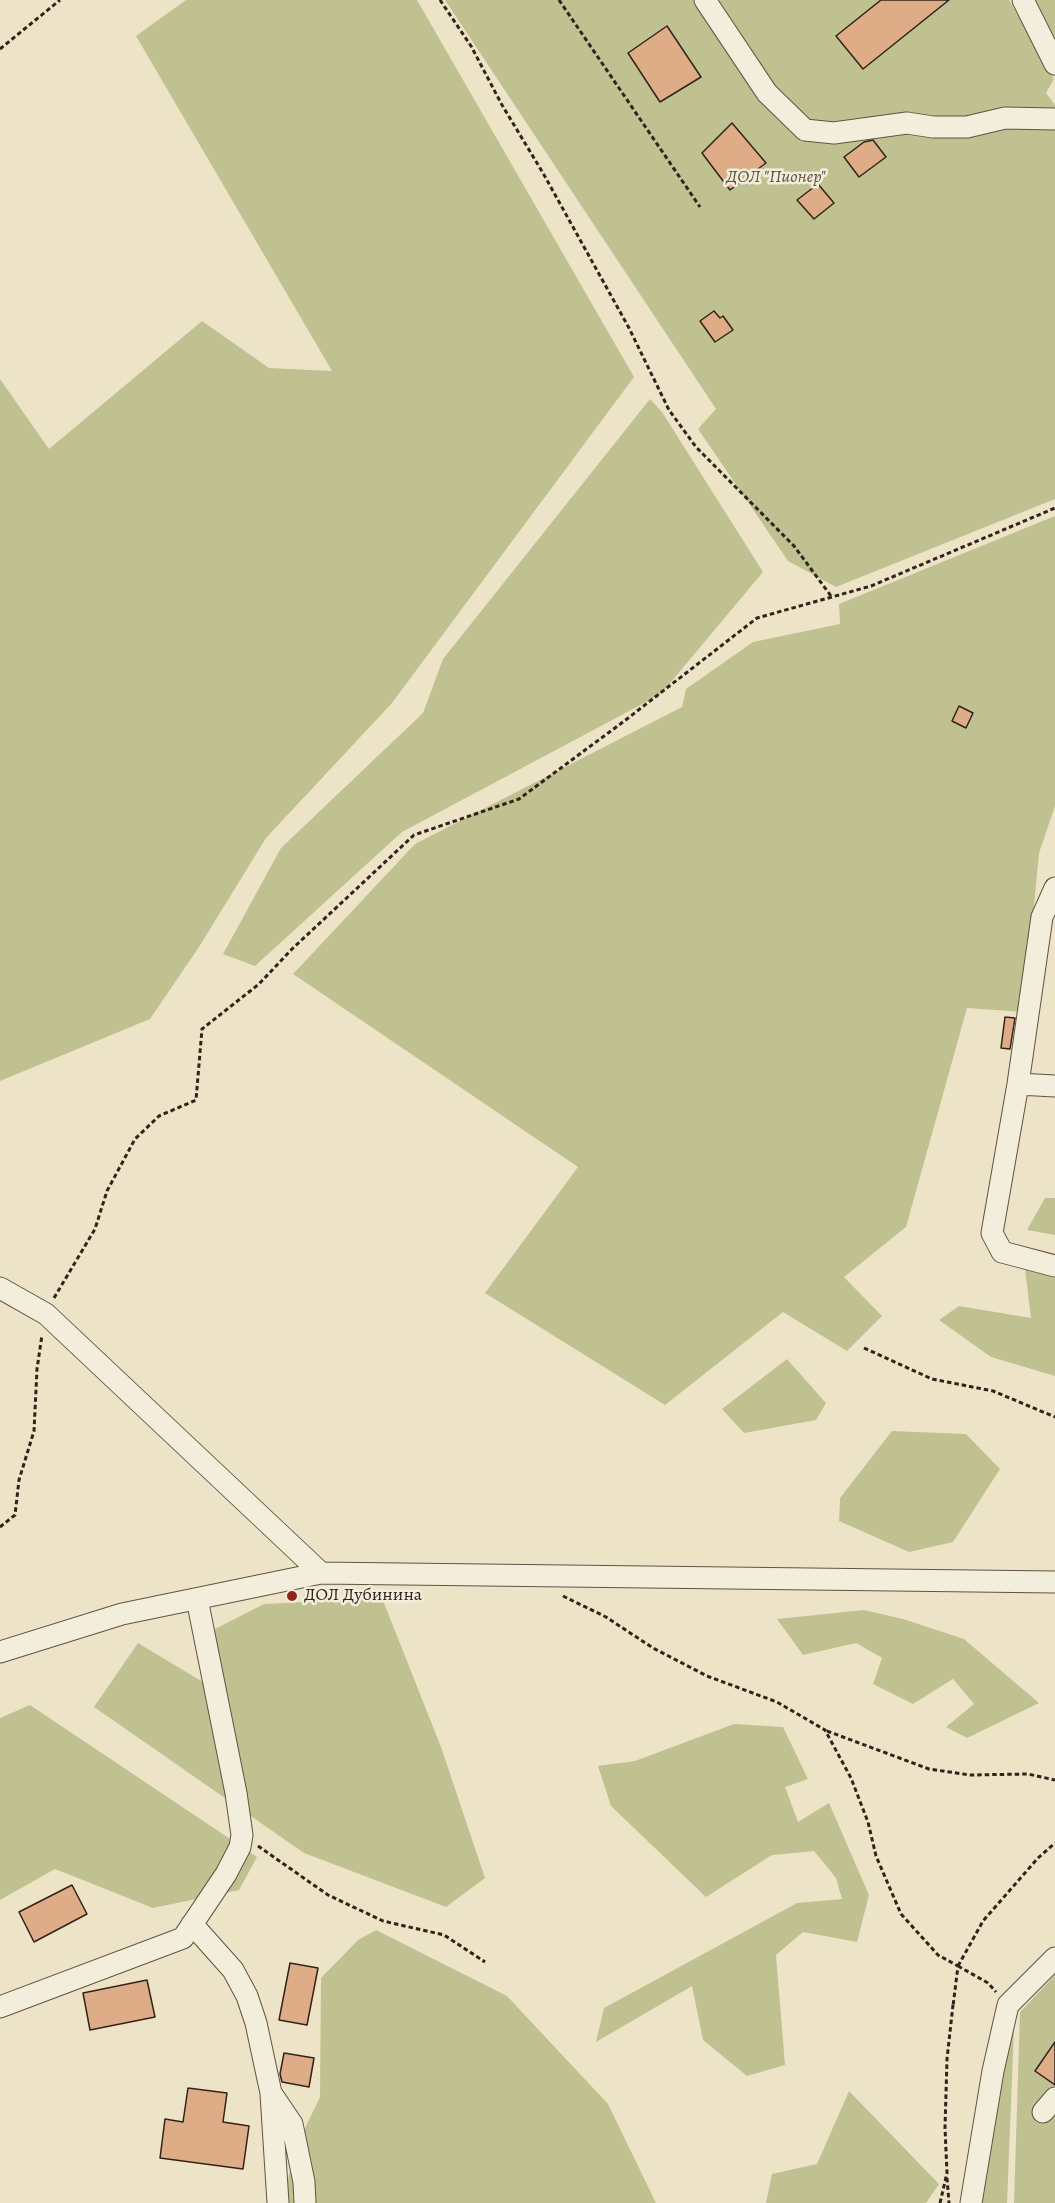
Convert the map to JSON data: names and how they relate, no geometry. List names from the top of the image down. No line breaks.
{"parks":["ДОЛ \"Пионер\""],"places":["ДОЛ Дубинина"]}
